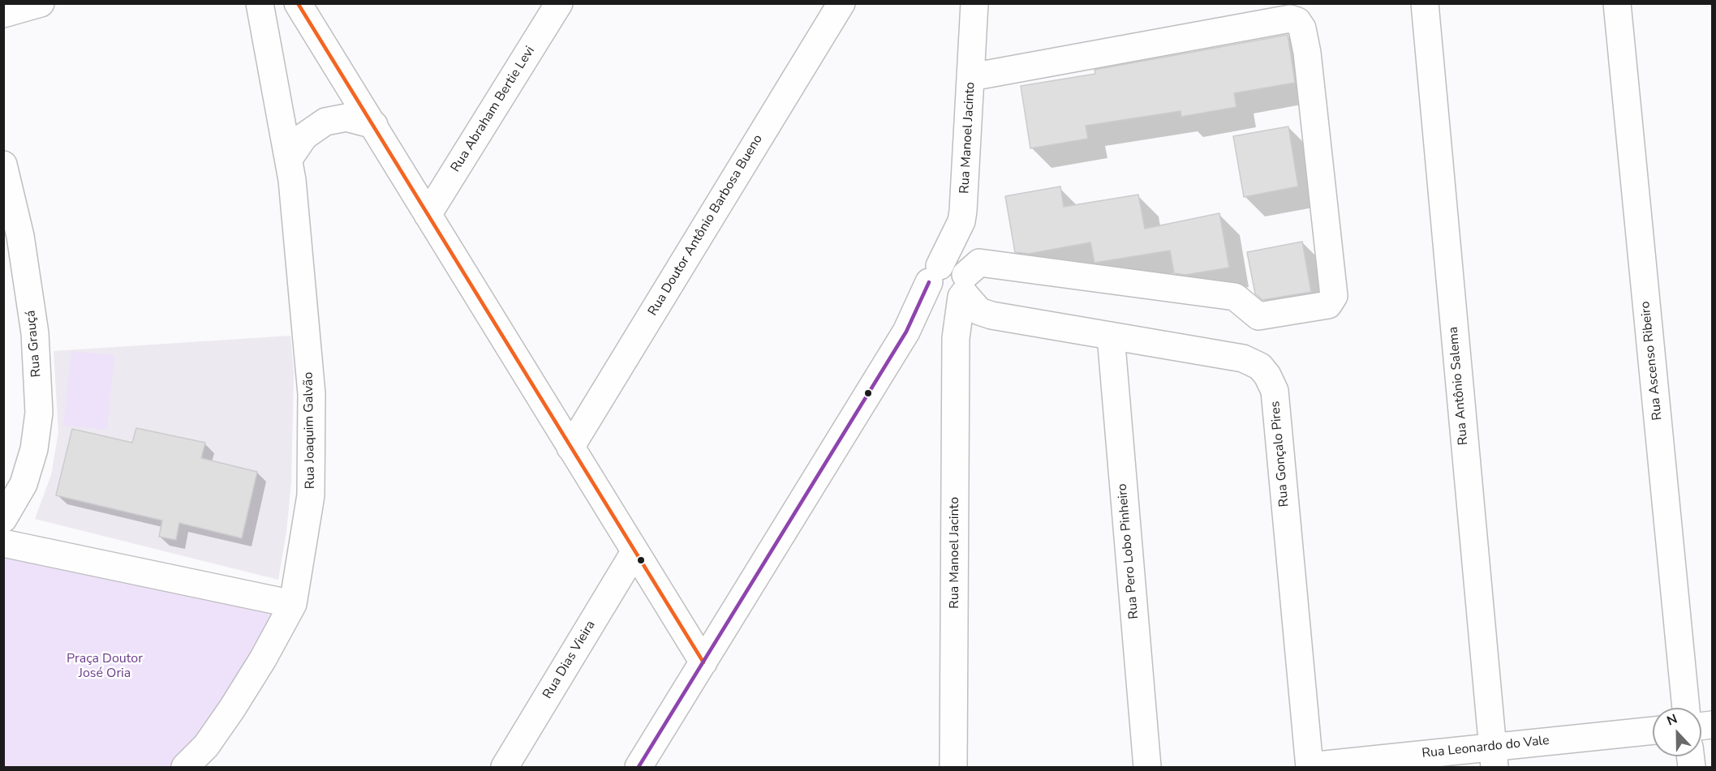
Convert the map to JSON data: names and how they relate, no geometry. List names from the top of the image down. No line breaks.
{"streets":{"street":["Rua Abraham Bertie Levi","Rua Manoel Jacinto","Rua Doutor Antônio Barbosa Bueno","Rua Grauçá","Rua Ascenso Ribeiro","Rua Antônio Salema","Rua Joaquim Galvão","Rua Gonçalo Pires","Rua Pero Lobo Pinheiro","Rua Dias Vieira","Rua Leonardo do Vale"]},"crossings":[["Rua Manoel Jacinto","Rua Gonçalo Pires"],["Rua Antônio Salema","Rua Leonardo do Vale"],["Rua Gonçalo Pires","Rua Pero Lobo Pinheiro"],["Rua Gonçalo Pires","Rua Leonardo do Vale"]],"parks":["Praça Doutor José Oria"],"north":"top"}
